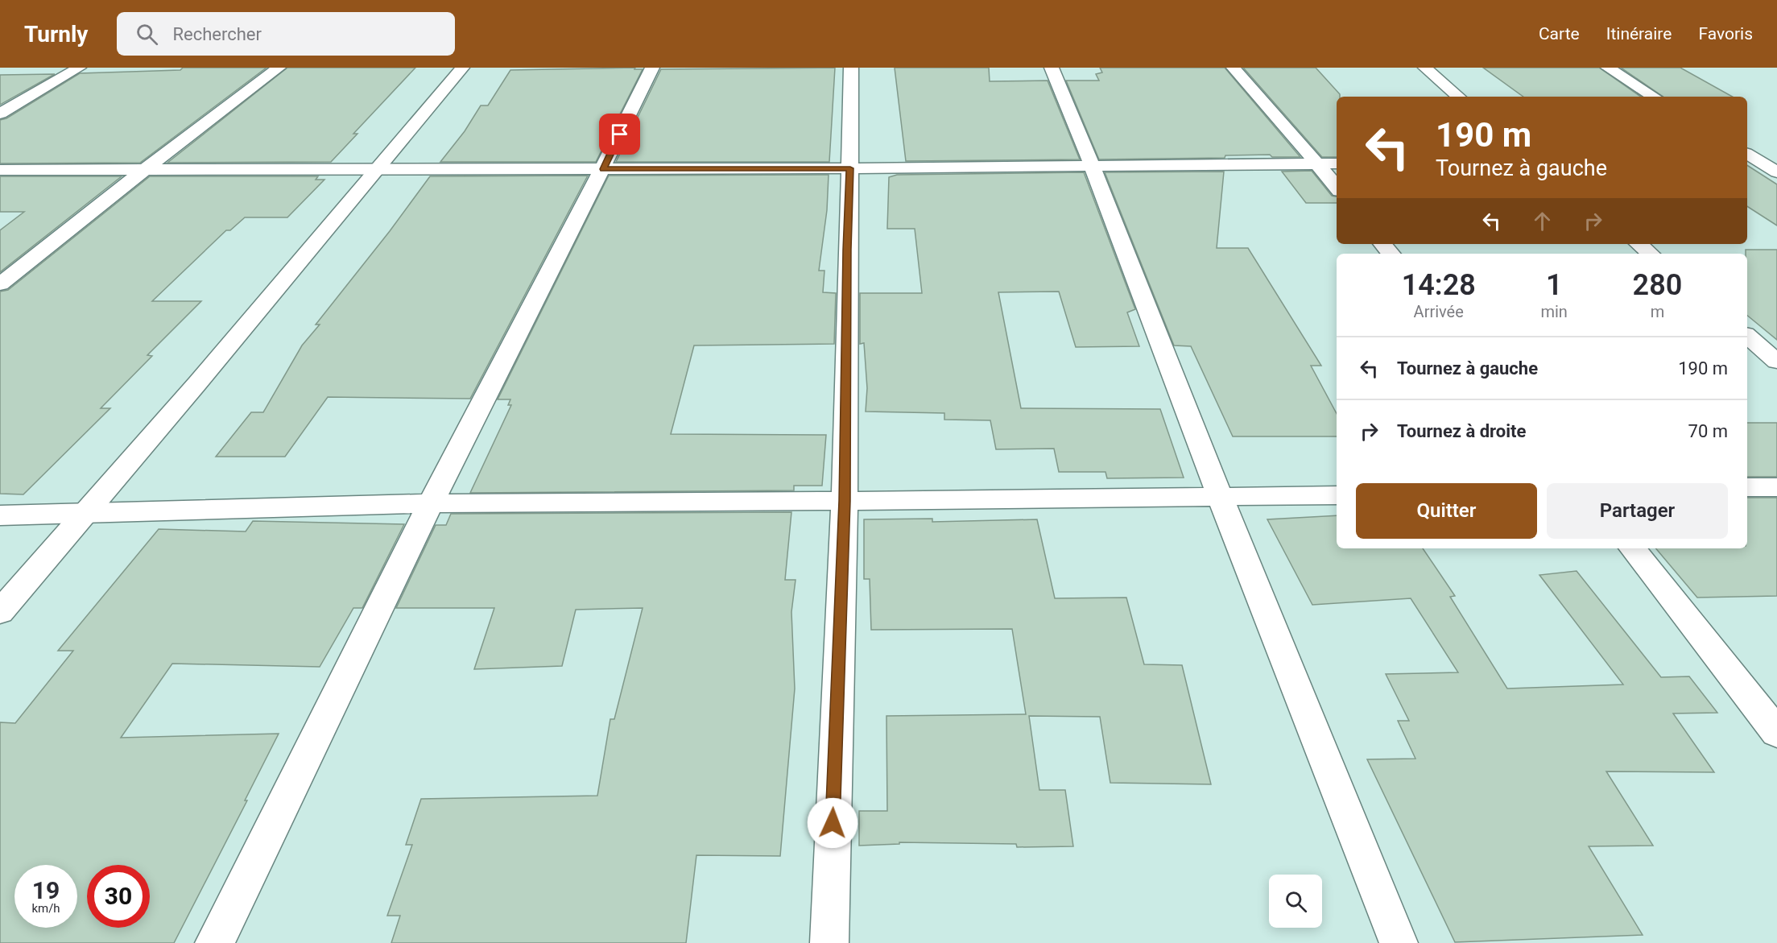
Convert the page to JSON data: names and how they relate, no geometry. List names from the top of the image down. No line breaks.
{"page":{"header":"Turnly","search":"Rechercher","nav":["Carte","Itinéraire","Favoris"],"turn":["190 m","Tournez à gauche"],"eta":["14:28","Arrivée","1","min","280","m"],"list":[{"name":"Tournez à gauche","value":"190 m"},{"name":"Tournez à droite","value":"70 m"}],"buttons":["Quitter","Partager"],"speed":"19 km/h","limit":"30"}}
